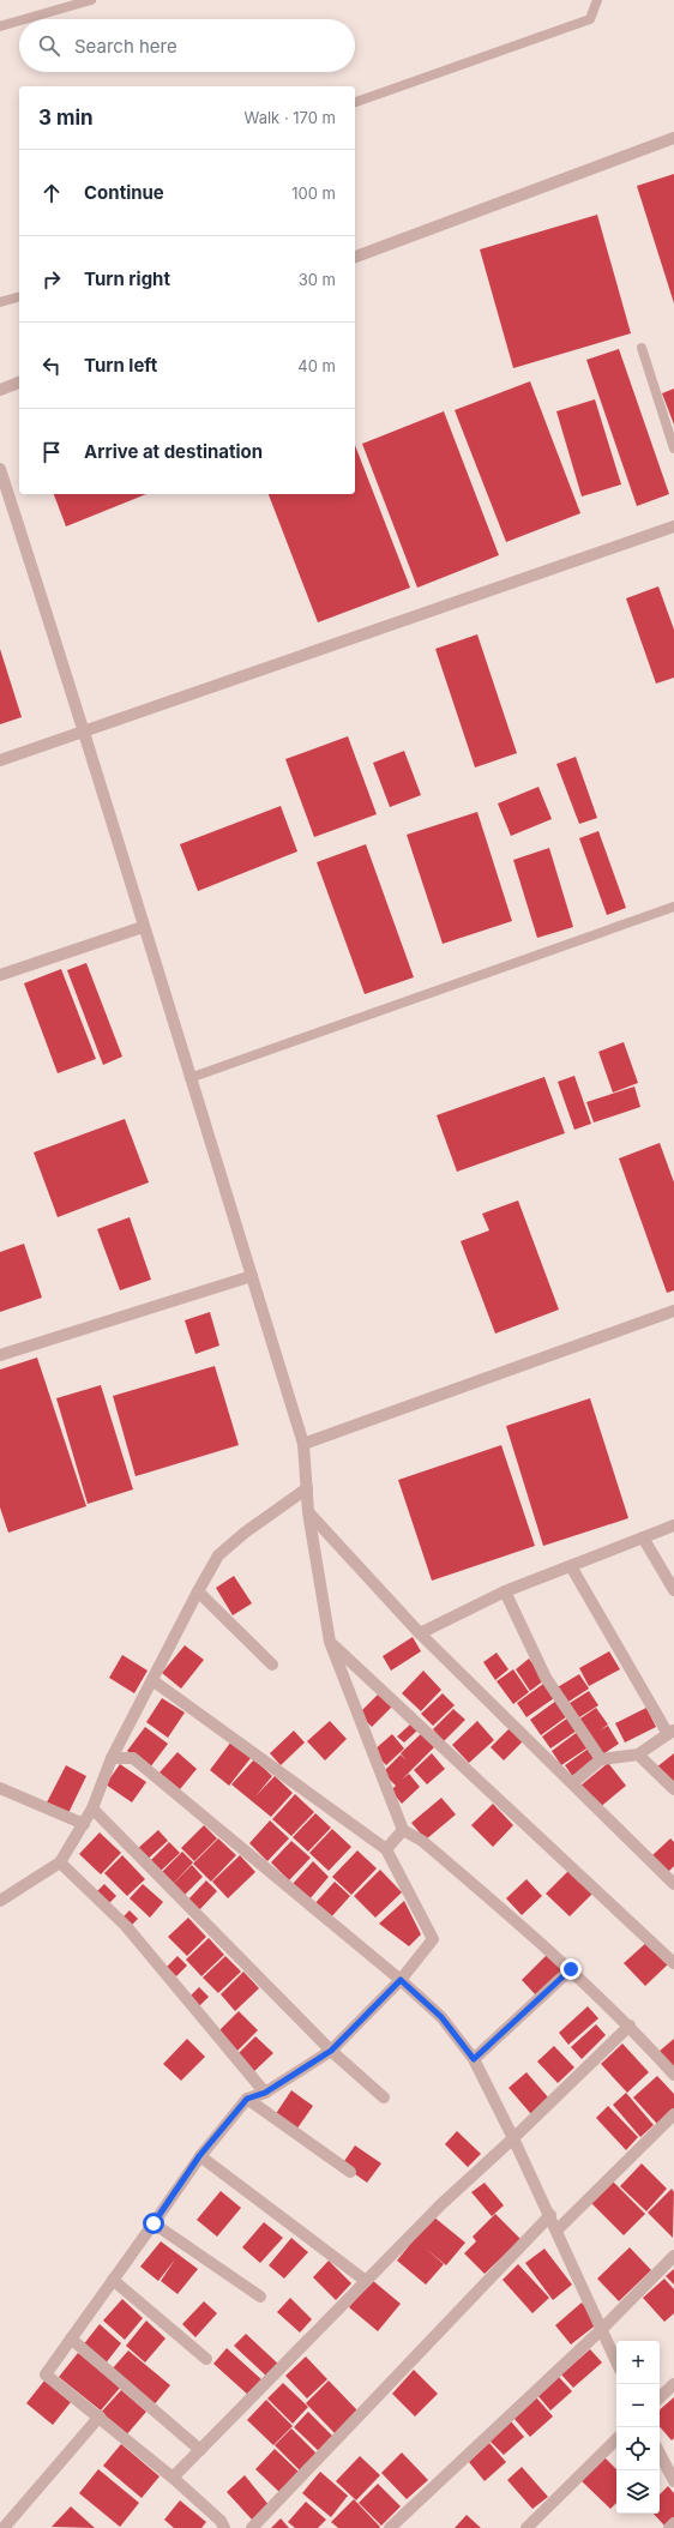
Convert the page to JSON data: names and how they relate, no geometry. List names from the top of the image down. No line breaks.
{"page":{"search":"Search here","heading":["3 min","Walk · 170 m"],"list":[["Continue","100 m"],["Turn right","30 m"],["Turn left","40 m"],"Arrive at destination"],"map_buttons":["+","−"]}}
